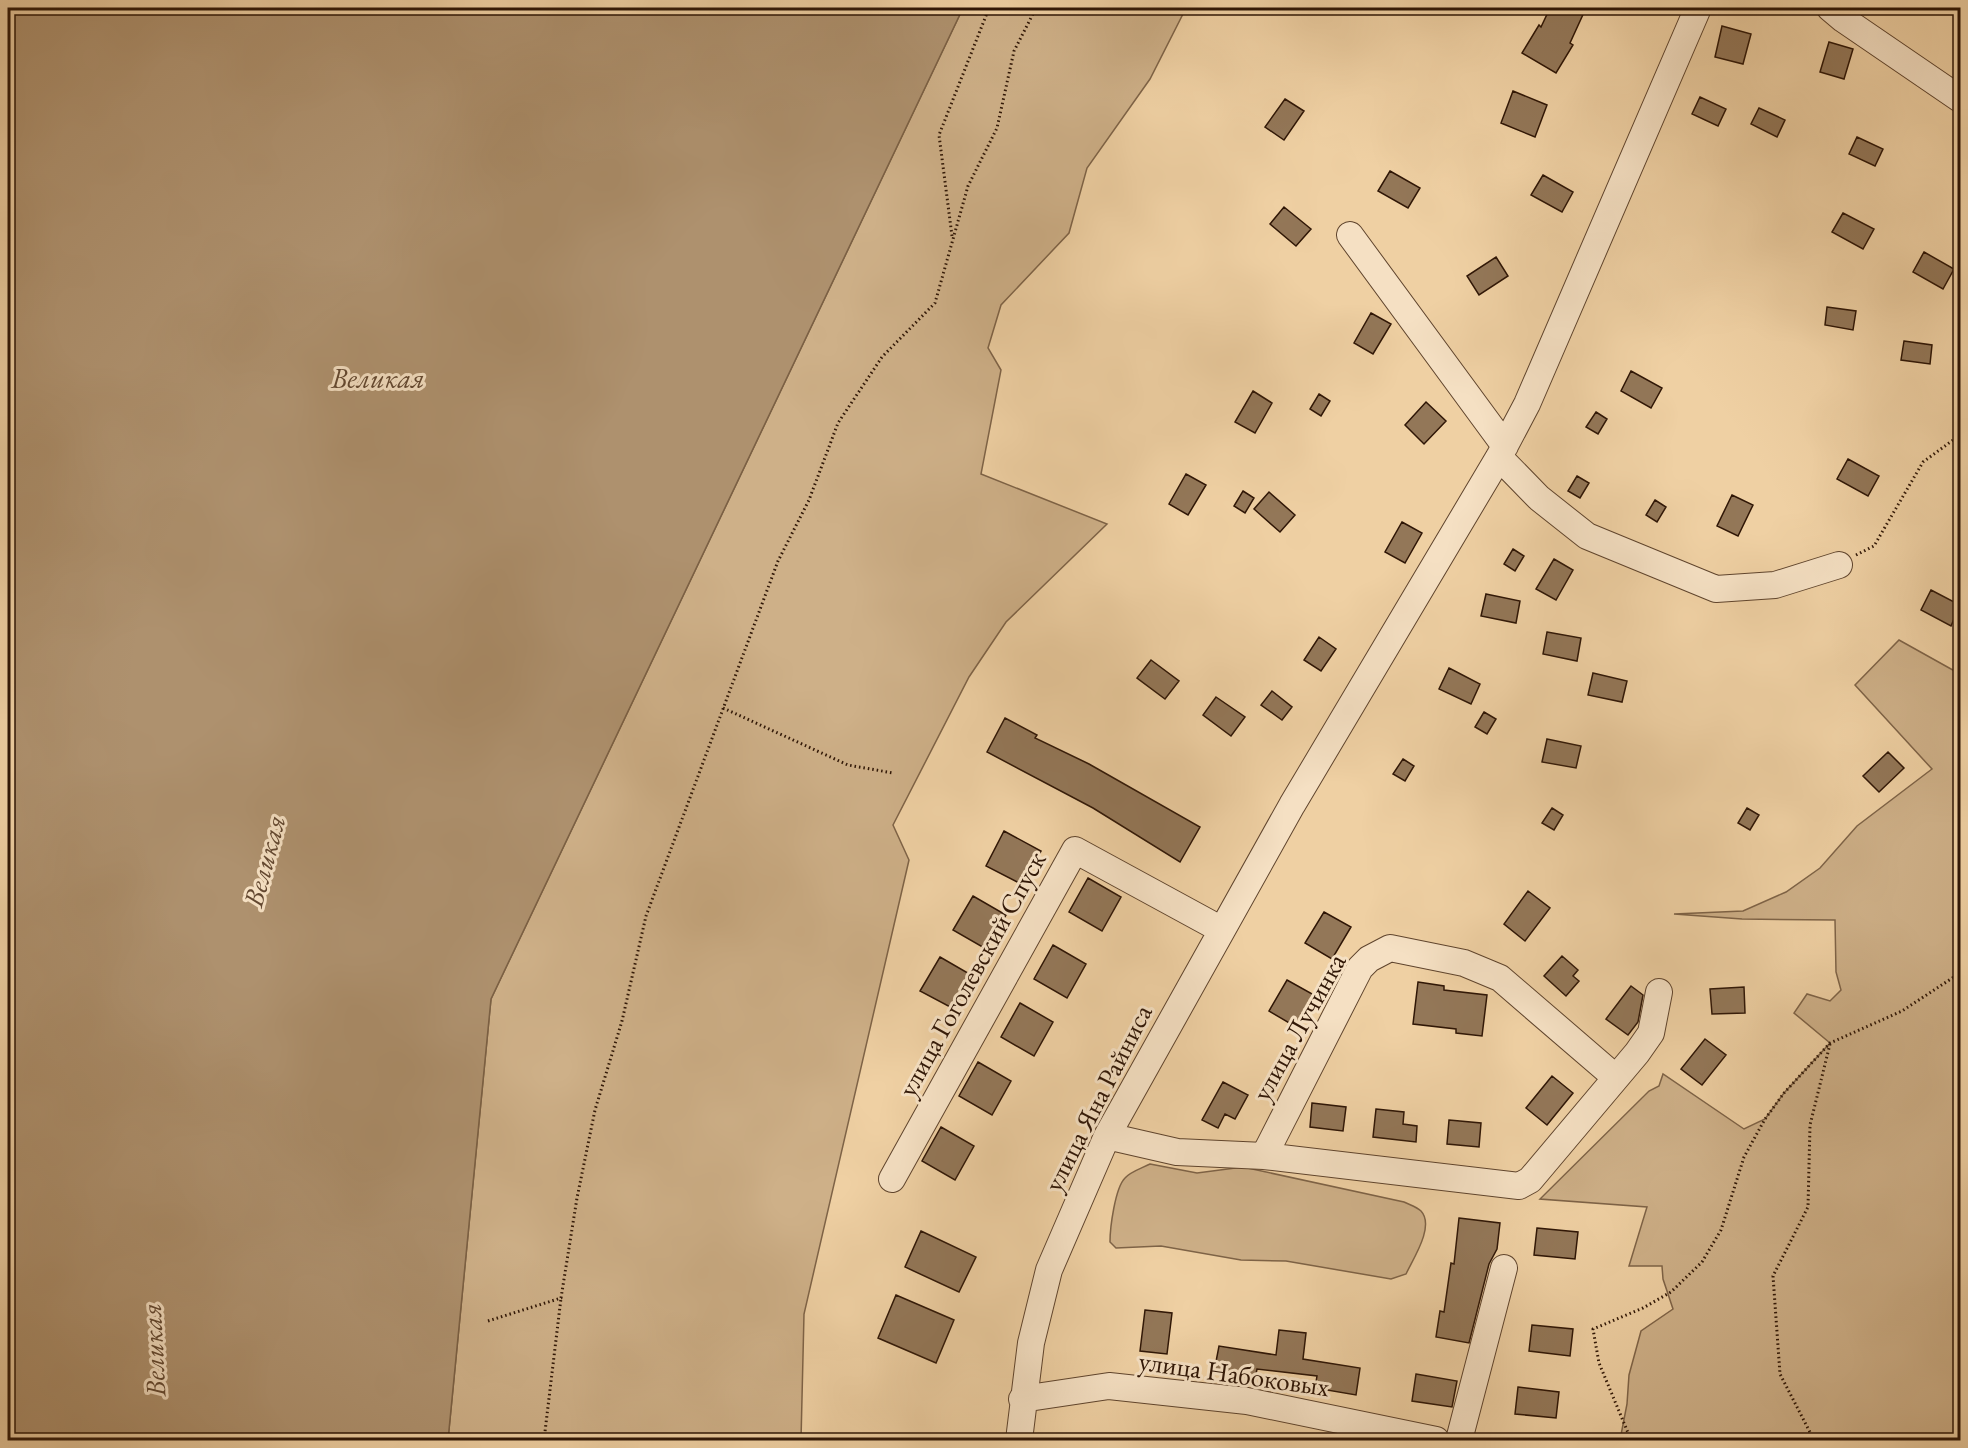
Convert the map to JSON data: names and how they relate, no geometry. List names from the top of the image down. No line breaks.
{"streets":{"street":["улица Гоголевский Спуск","улица Лучинка","улица Яна Райниса","улица Набоковых"]},"crossings":[["улица Гоголевский Спуск","улица Яна Райниса"],["улица Яна Райниса","улица Набоковых"]],"water":["Великая"]}
